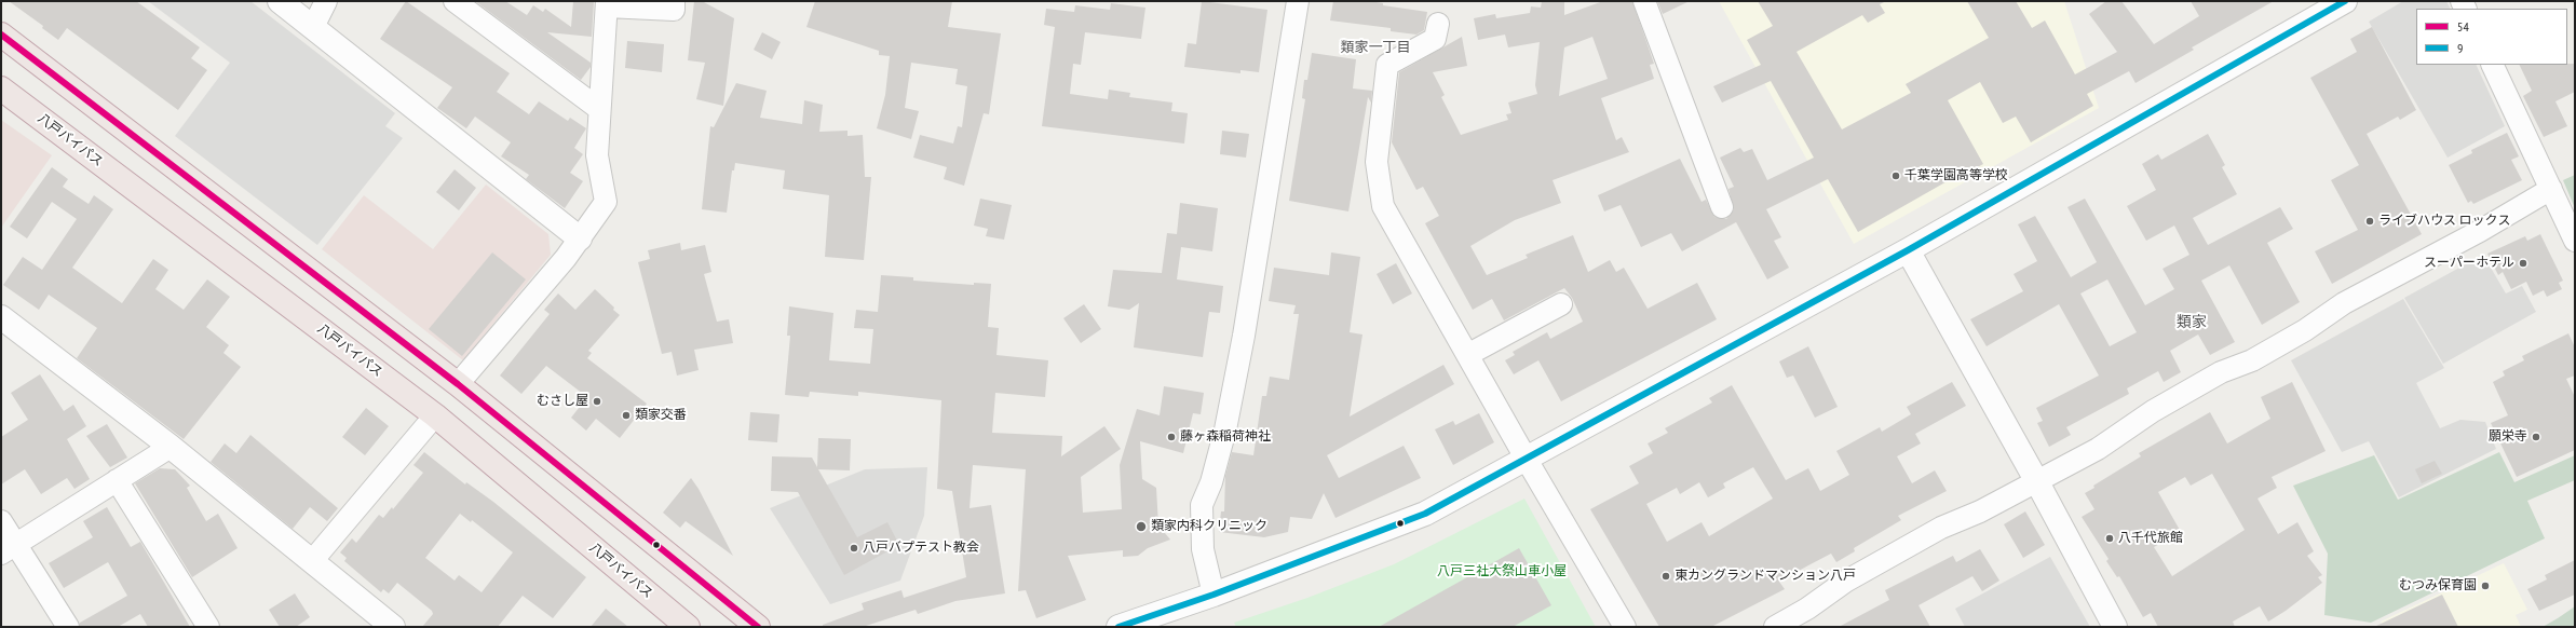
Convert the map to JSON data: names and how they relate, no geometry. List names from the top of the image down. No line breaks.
{"streets":{"highway":["八戸バイパス"]},"districts":["類家一丁目","類家"],"parks":["八戸三社大祭山車小屋"],"places":["千葉学園高等学校","ライブハウス ロックス","スーパーホテル","むさし屋","類家交番","藤ヶ森稲荷神社","願栄寺","類家内科クリニック","八千代旅館","八戸バプテスト教会","東カングランドマンション八戸","むつみ保育園"],"lines":["transit line 9","transit line 54"],"legend":["54","9"]}
